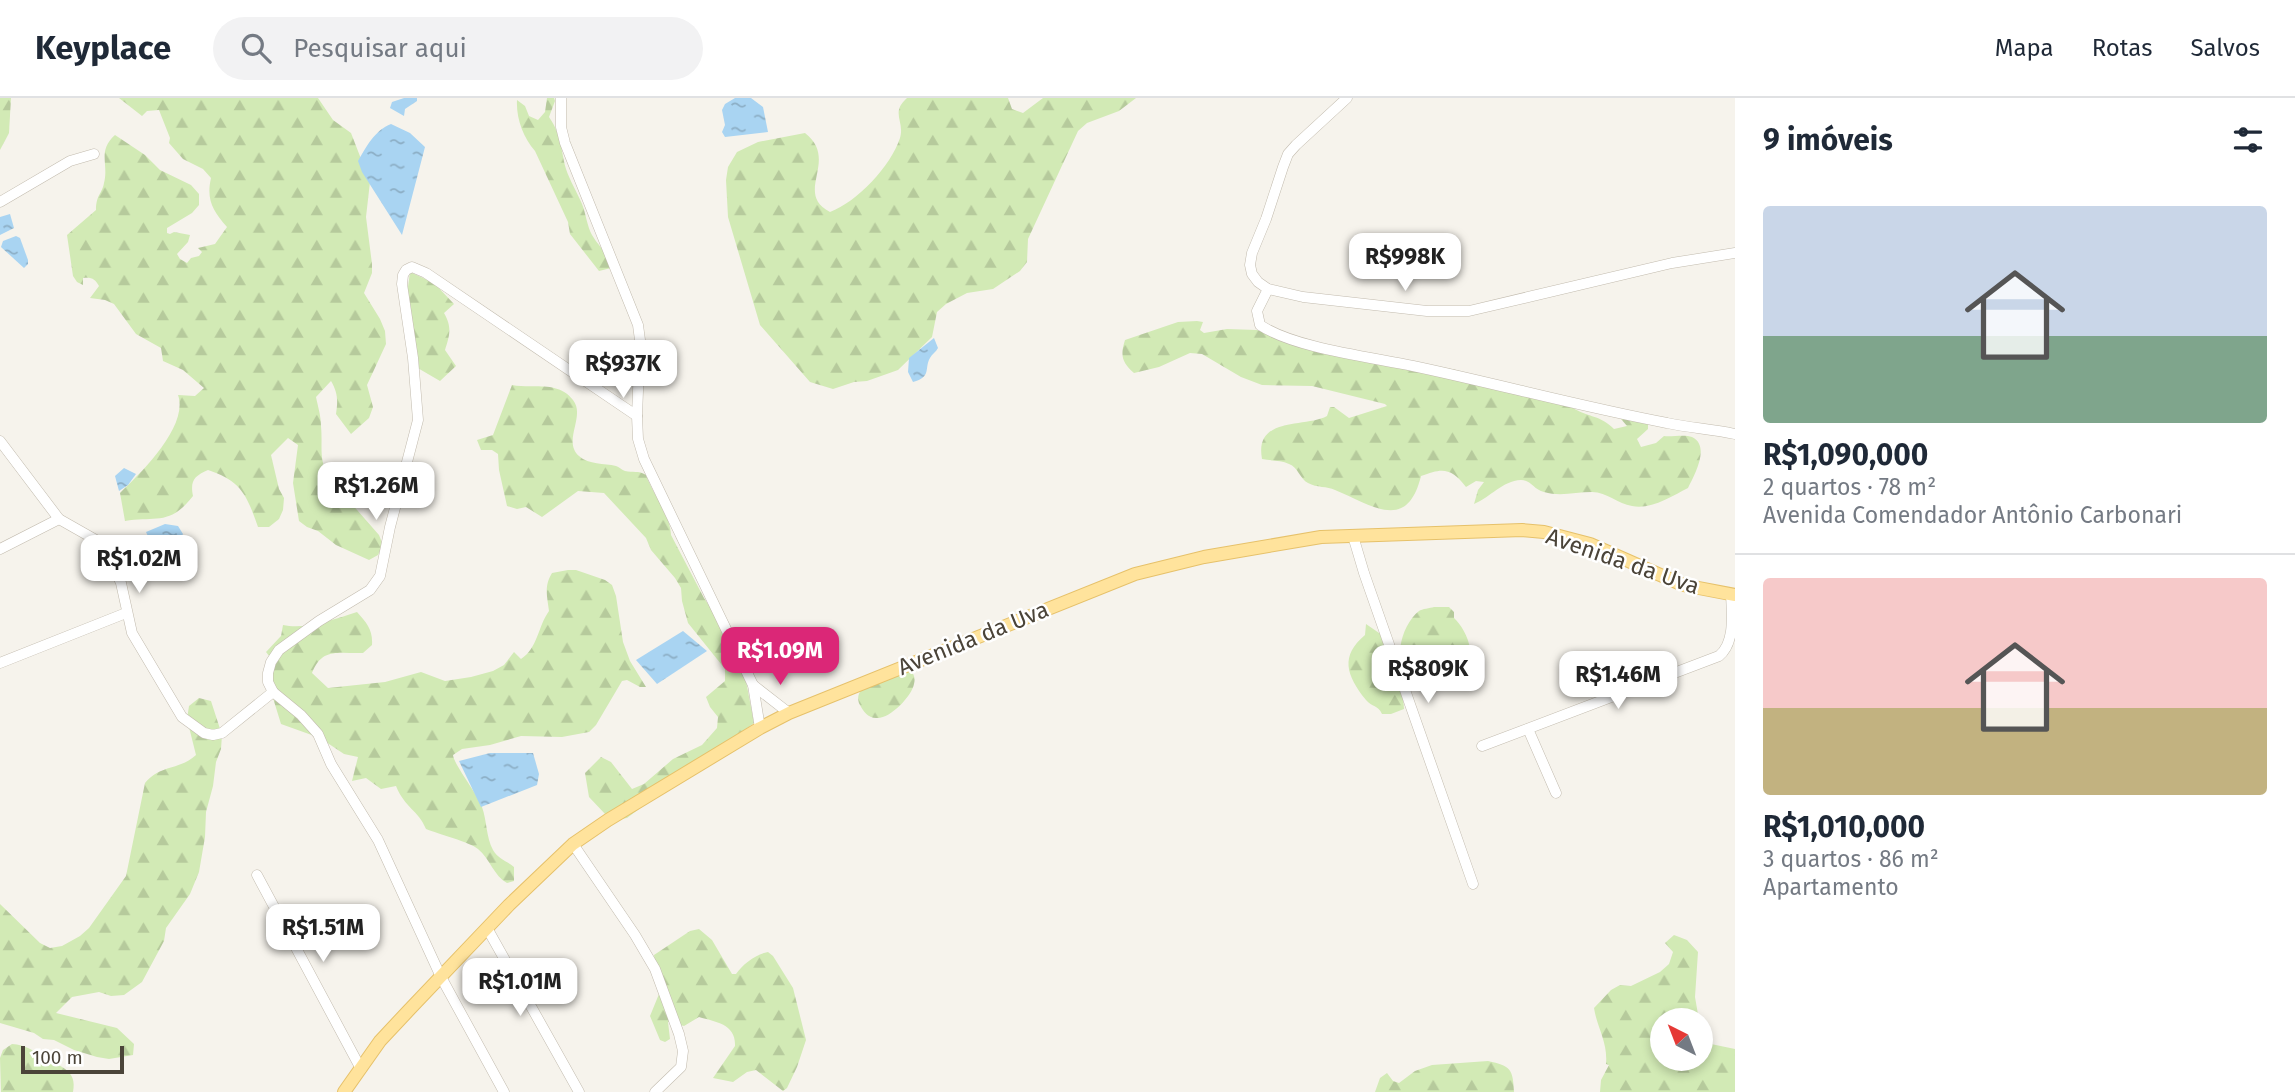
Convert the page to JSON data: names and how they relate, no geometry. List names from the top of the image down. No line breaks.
{"streets":{"main road":["Avenida da Uva"]},"scale_bar":"100 m","north":"top left","page":{"header":"Keyplace","search":"Pesquisar aqui","nav":["Mapa","Rotas","Salvos"],"heading":"9 imóveis","list":[{"name":"R$1,090,000","note":"2 quartos · 78 m² · Avenida Comendador Antônio Carbonari"},{"name":"R$1,010,000","note":"3 quartos · 86 m² · Apartamento"}],"price":["R$998K","R$937K","R$1.26M","R$1.02M","R$1.09M","R$809K","R$1.46M","R$1.51M","R$1.01M"],"scale":"100 m"}}
